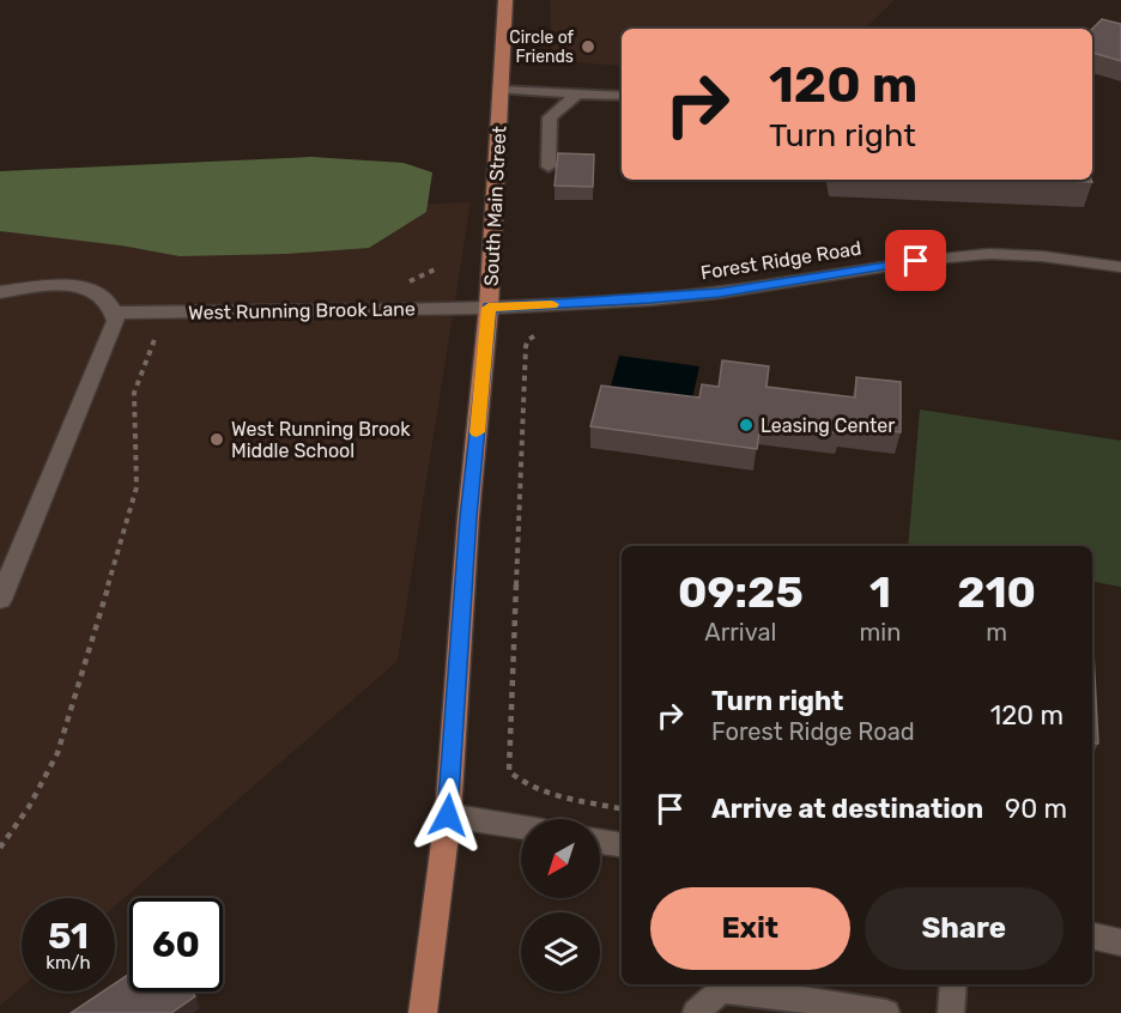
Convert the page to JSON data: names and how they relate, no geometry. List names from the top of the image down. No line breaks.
{"streets":{"main road":["South Main Street"],"street":["Forest Ridge Road","West Running Brook Lane"]},"crossings":[["South Main Street","Forest Ridge Road"],["South Main Street","West Running Brook Lane"],["Forest Ridge Road","West Running Brook Lane"]],"places":["Circle of Friends","Leasing Center","West Running Brook Middle School"],"north":"bottom left","page":{"turn":["120 m","Turn right"],"eta":["09:25","Arrival","1","min","210","m"],"list":[{"name":"Turn right","note":"Forest Ridge Road","value":"120 m"},{"name":"Arrive at destination","value":"90 m"}],"buttons":["Exit","Share"],"speed":"51 km/h","limit":"60"}}
